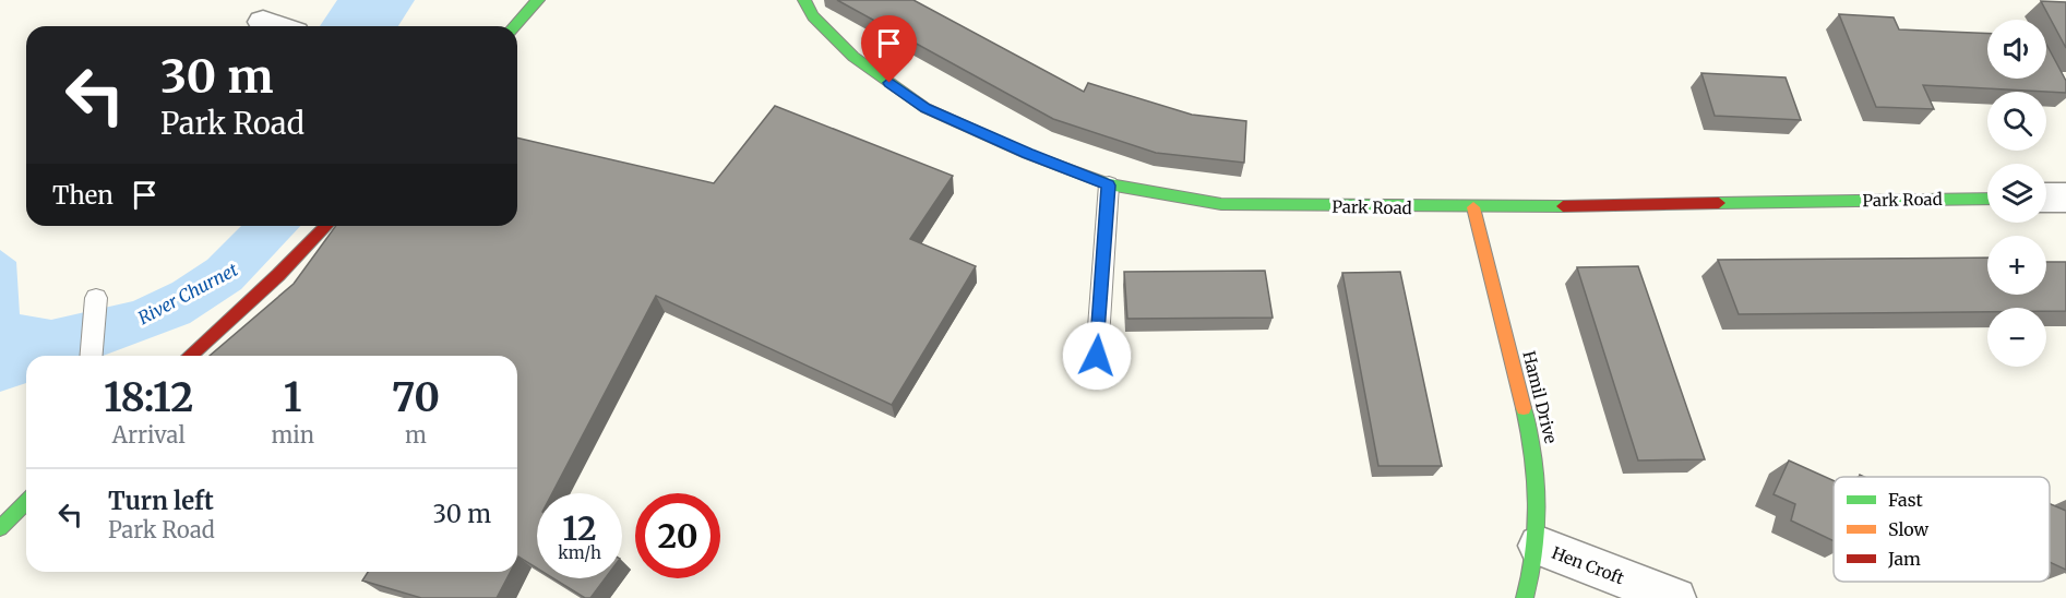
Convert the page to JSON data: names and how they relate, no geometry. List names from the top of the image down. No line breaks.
{"streets":{"street":["Park Road","Hamil Drive","Hen Croft"]},"crossings":[["Park Road","Hamil Drive"],["Hamil Drive","Hen Croft"]],"water":["River Churnet"],"legend":["Fast","Slow","Jam"],"page":{"map_buttons":["+","−"],"turn":["30 m","Park Road"],"then":"Then","eta":["18:12","Arrival","1","min","70","m"],"list":[{"name":"Turn left","note":"Park Road","value":"30 m"}],"speed":"12 km/h","limit":"20"}}
